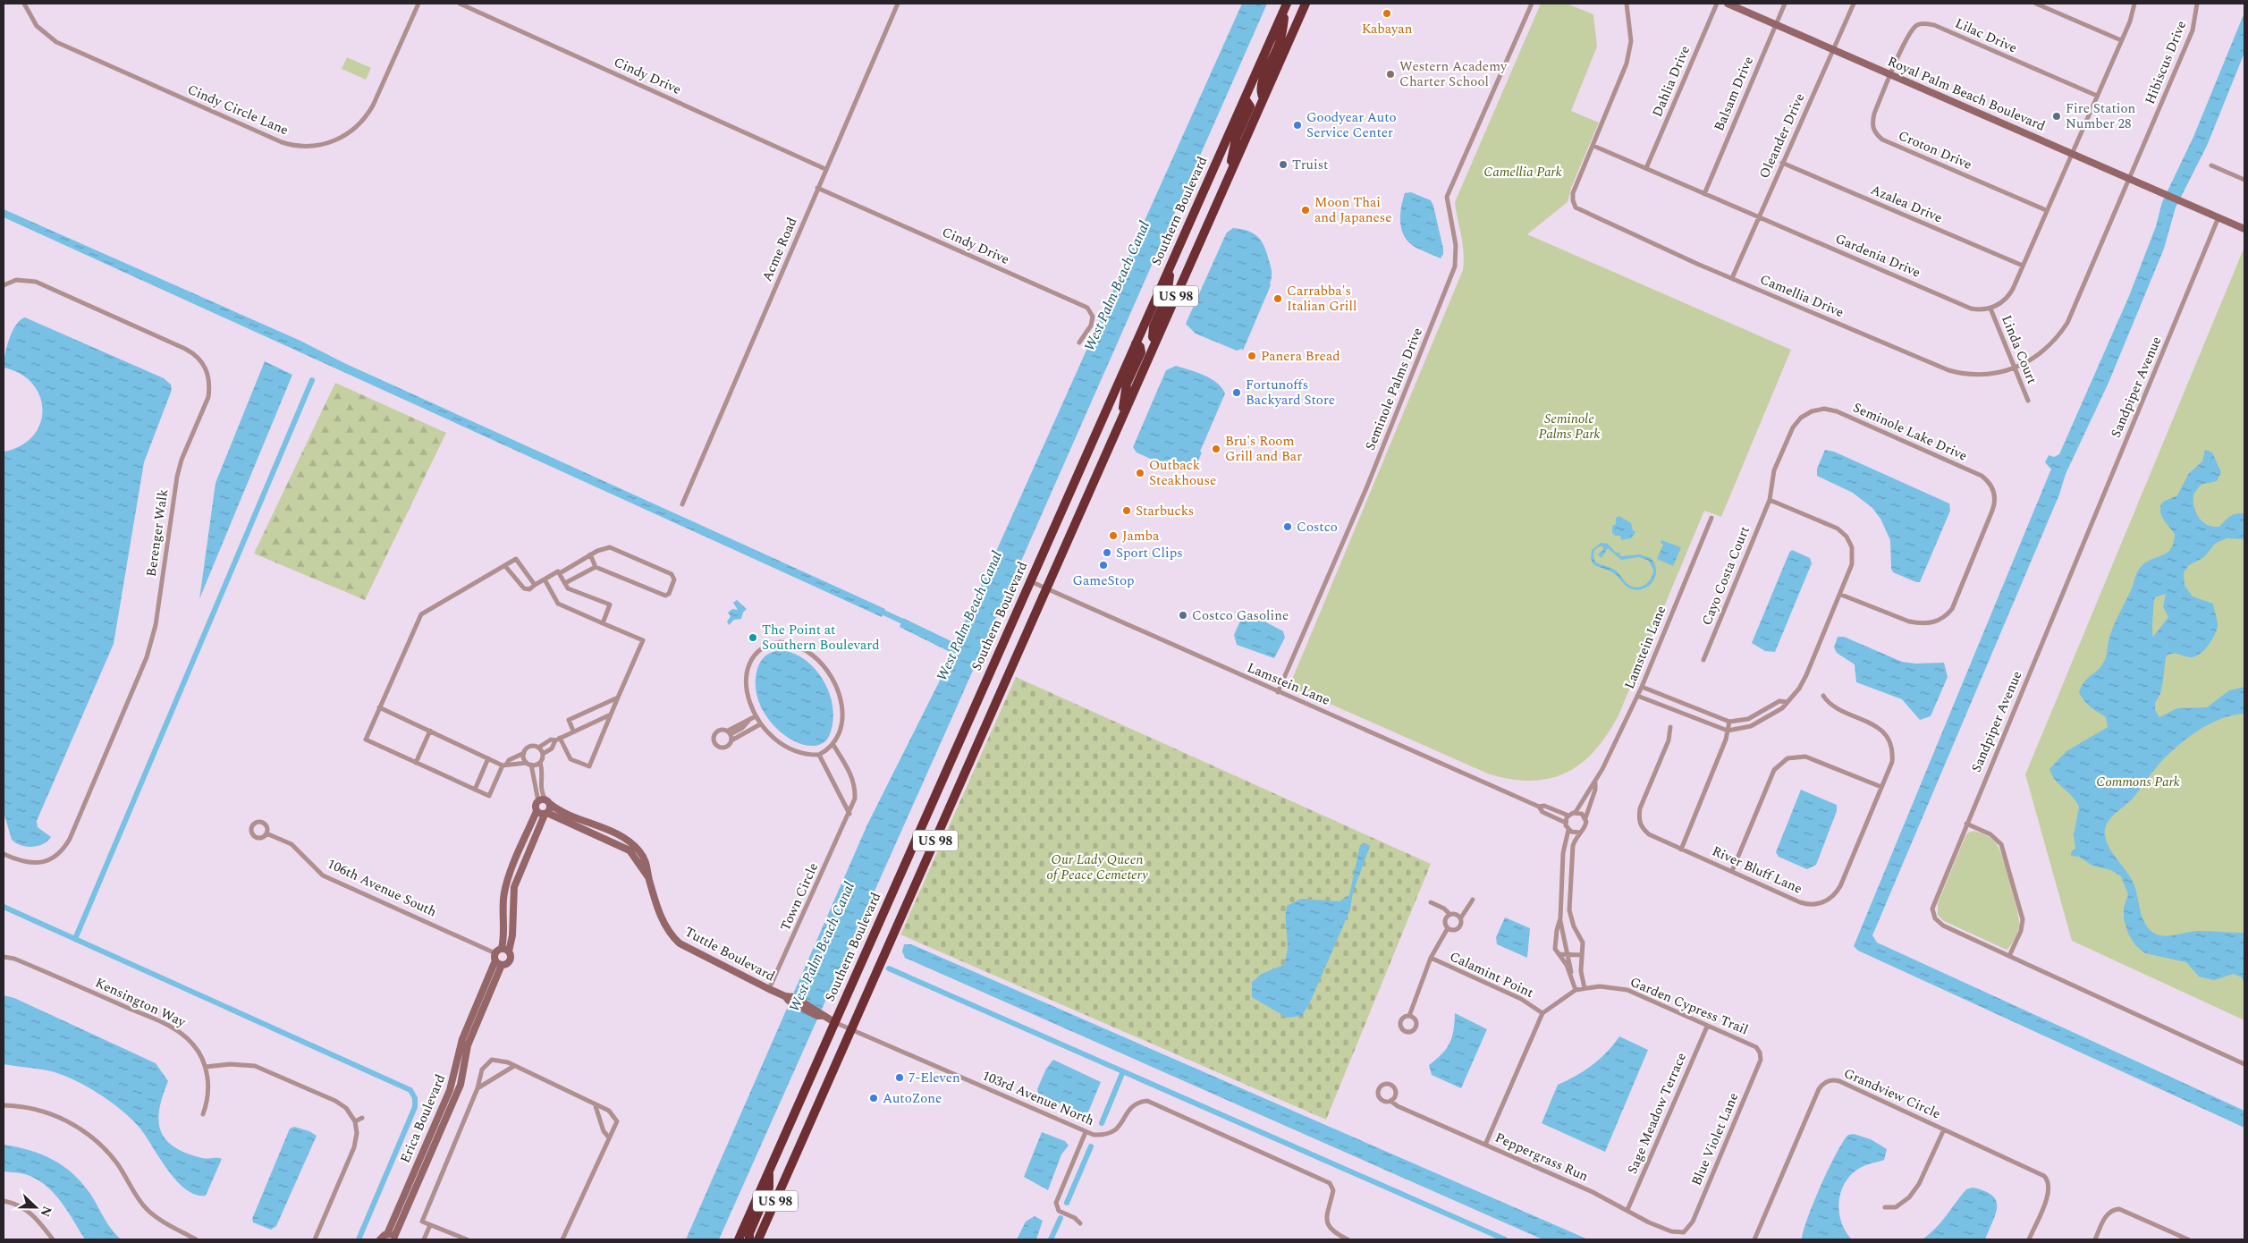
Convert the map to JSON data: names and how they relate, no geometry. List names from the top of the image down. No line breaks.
{"streets":{"highway":["Southern Boulevard","US 98"],"street":["Lilac Drive","Hibiscus Drive","Cindy Drive","Dahlia Drive","Balsam Drive","Royal Palm Beach Boulevard","Cindy Circle Lane","Oleander Drive","Croton Drive","Azalea Drive","Acme Road","Gardenia Drive","Camellia Drive","Linda Court","Sandpiper Avenue","Seminole Palms Drive","Seminole Lake Drive","Berenger Walk","Cayo Costa Court","Lamstein Lane","River Bluff Lane","106th Avenue South","Town Circle","Tuttle Boulevard","Calamint Point","Kensington Way","Garden Cypress Trail","Grandview Circle","103rd Avenue North","Sage Meadow Terrace","Erica Boulevard","Blue Violet Lane","Peppergrass Run"]},"crossings":[["Lilac Drive","Royal Palm Beach Boulevard"],["Lilac Drive","Croton Drive"],["Hibiscus Drive","Royal Palm Beach Boulevard"],["Hibiscus Drive","Camellia Drive"],["Cindy Drive","Acme Road"],["Dahlia Drive","Gardenia Drive"],["Balsam Drive","Royal Palm Beach Boulevard"],["Balsam Drive","Gardenia Drive"],["Royal Palm Beach Boulevard","Oleander Drive"],["Royal Palm Beach Boulevard","Croton Drive"],["Royal Palm Beach Boulevard","Camellia Drive"],["Royal Palm Beach Boulevard","Sandpiper Avenue"],["Oleander Drive","Azalea Drive"],["Oleander Drive","Gardenia Drive"],["Oleander Drive","Camellia Drive"],["Southern Boulevard","Lamstein Lane"],["Southern Boulevard","Tuttle Boulevard"],["Southern Boulevard","103rd Avenue North"],["Gardenia Drive","Camellia Drive"],["Gardenia Drive","Linda Court"],["US 98","Lamstein Lane"],["US 98","103rd Avenue North"],["Camellia Drive","Linda Court"],["Seminole Palms Drive","Lamstein Lane"],["Seminole Lake Drive","Cayo Costa Court"],["106th Avenue South","Erica Boulevard"],["Town Circle","Tuttle Boulevard"],["Tuttle Boulevard","103rd Avenue North"],["Calamint Point","Garden Cypress Trail"],["Garden Cypress Trail","Sage Meadow Terrace"],["Garden Cypress Trail","Blue Violet Lane"],["Sage Meadow Terrace","Peppergrass Run"],["Blue Violet Lane","Peppergrass Run"]],"water":["West Palm Beach Canal"],"parks":["Camellia Park","Seminole Palms Park","Commons Park","Our Lady Queen of Peace Cemetery"],"places":["Kabayan","Western Academy Charter School","Fire Station Number 28","Goodyear Auto Service Center","Truist","Moon Thai and Japanese","Carrabba's Italian Grill","Panera Bread","Fortunoffs Backyard Store","Bru's Room Grill and Bar","Outback Steakhouse","Starbucks","Costco","Jamba","Sport Clips","GameStop","Costco Gasoline","The Point at Southern Boulevard","7-Eleven","AutoZone"],"north":"right"}
